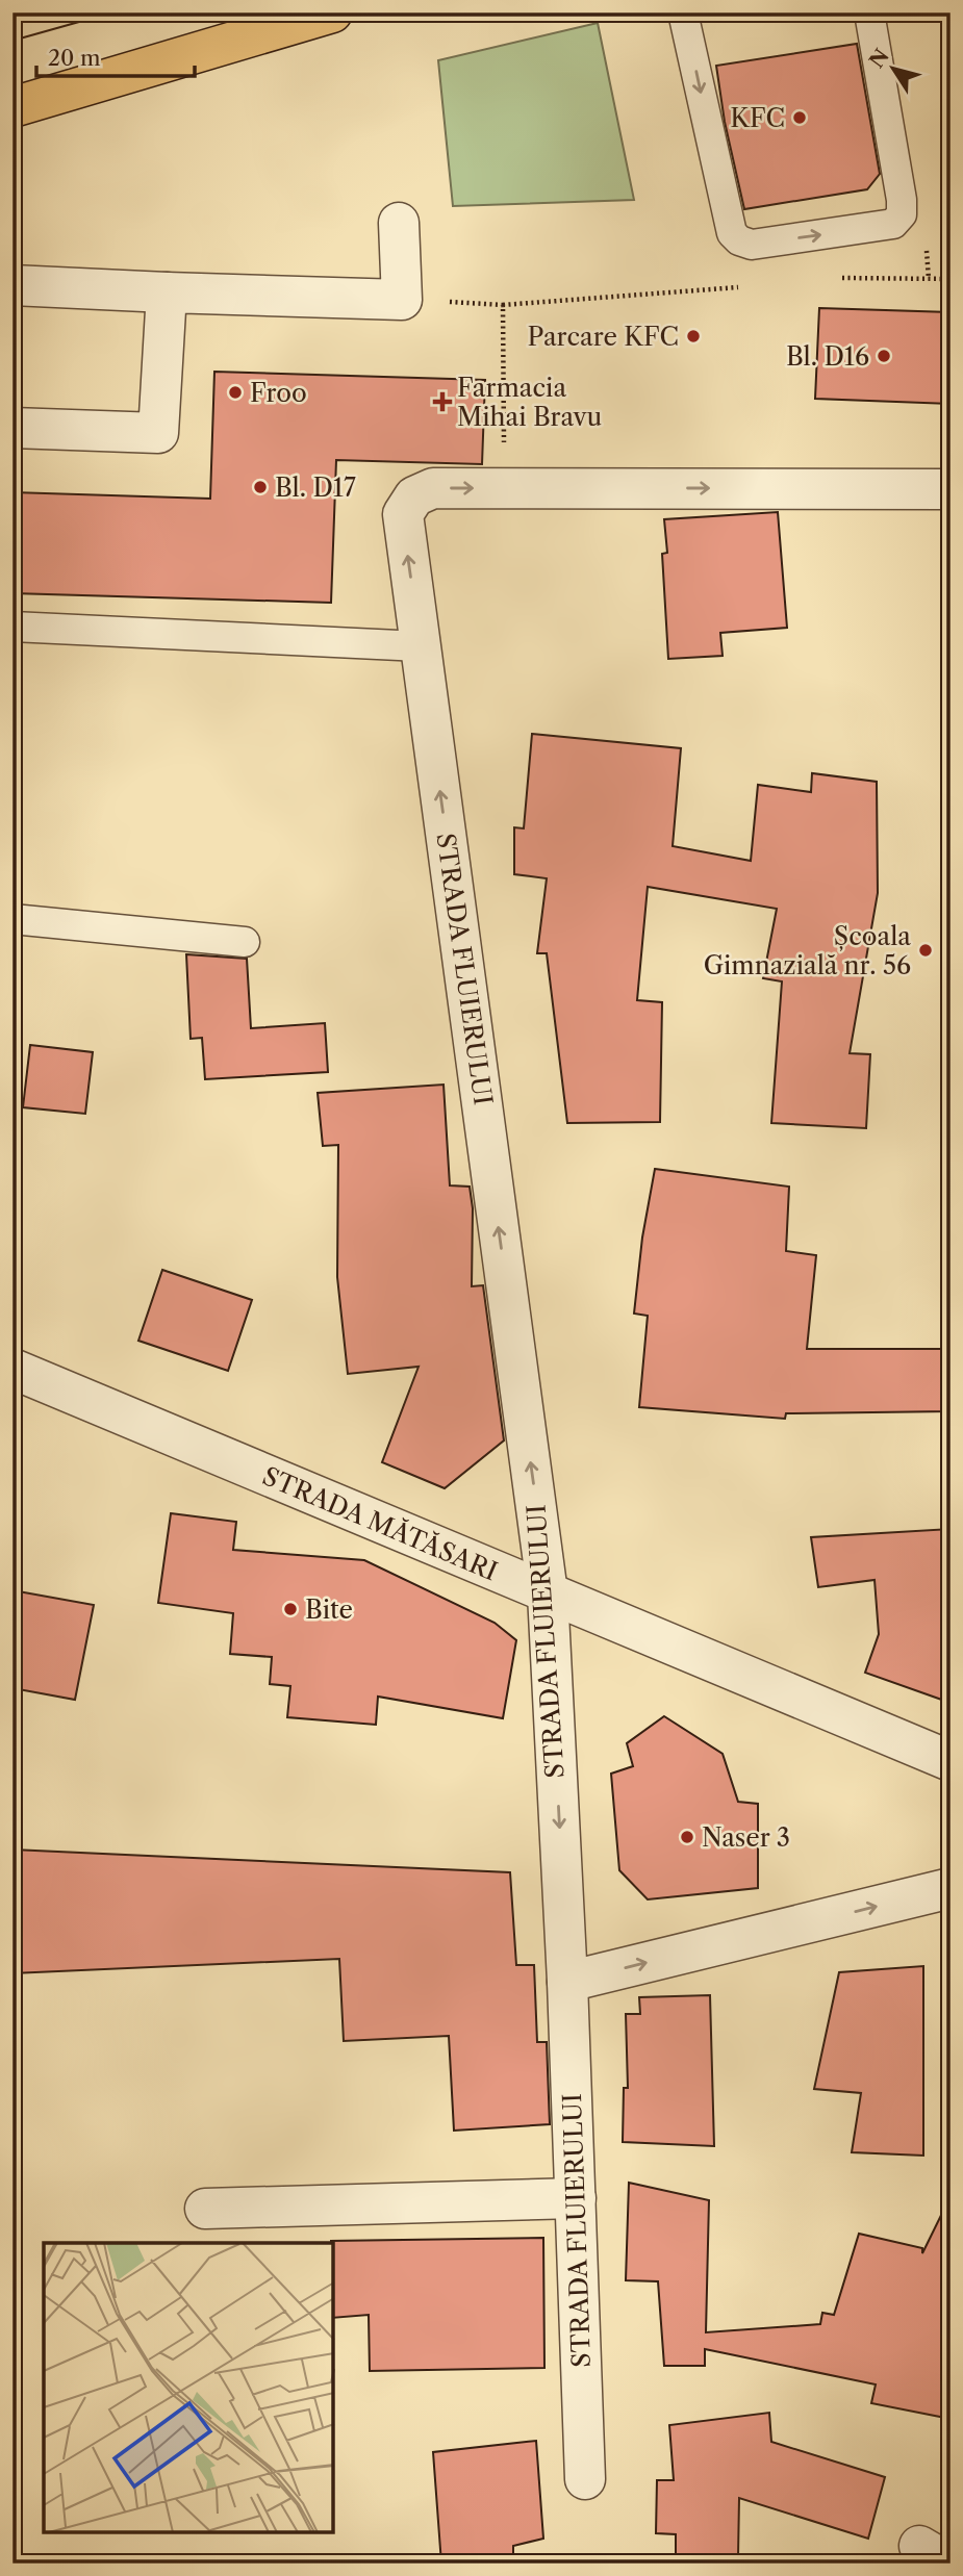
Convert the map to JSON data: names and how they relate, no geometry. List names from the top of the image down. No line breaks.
{"streets":{"street":["STRADA FLUIERULUI","STRADA MĂTĂSARI"]},"crossings":[["STRADA FLUIERULUI","STRADA MĂTĂSARI"]],"places":{"other":["KFC","Parcare KFC","Bl. D16","Froo","Bl. D17","Școala Gimnazială nr. 56","Bite","Naser 3"],"health":["Farmacia Mihai Bravu"]},"scale_bar":"20 m","north":"top left"}
